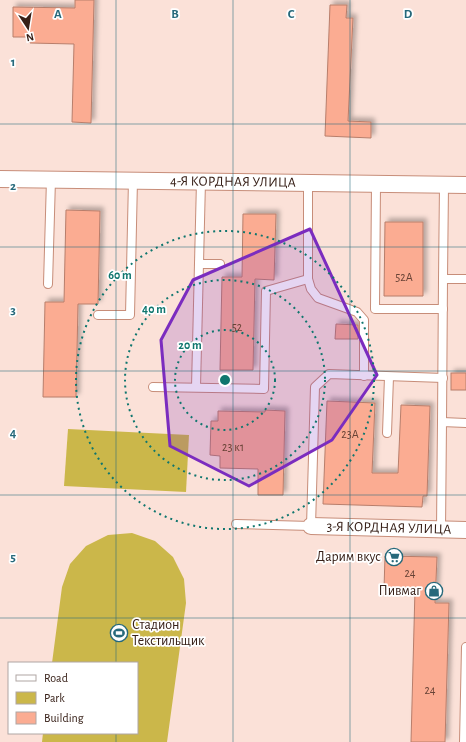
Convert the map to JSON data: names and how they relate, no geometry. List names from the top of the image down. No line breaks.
{"streets":{"street":["4-Я КОРДНАЯ УЛИЦА","3-Я КОРДНАЯ УЛИЦА"]},"places":{"supermarket":["Дарим вкус"],"shop":["Пивмаг"],"sports":["Стадион Текстильщик"]},"house_numbers":["52А","52","23А","23 к1","24","24"],"legend":["Road","Park","Building"],"north":"bottom","grid":{"columns":["A","B","C","D"],"rows":["1","2","3","4","5"]},"rings":["60 m","40 m","20 m"]}
